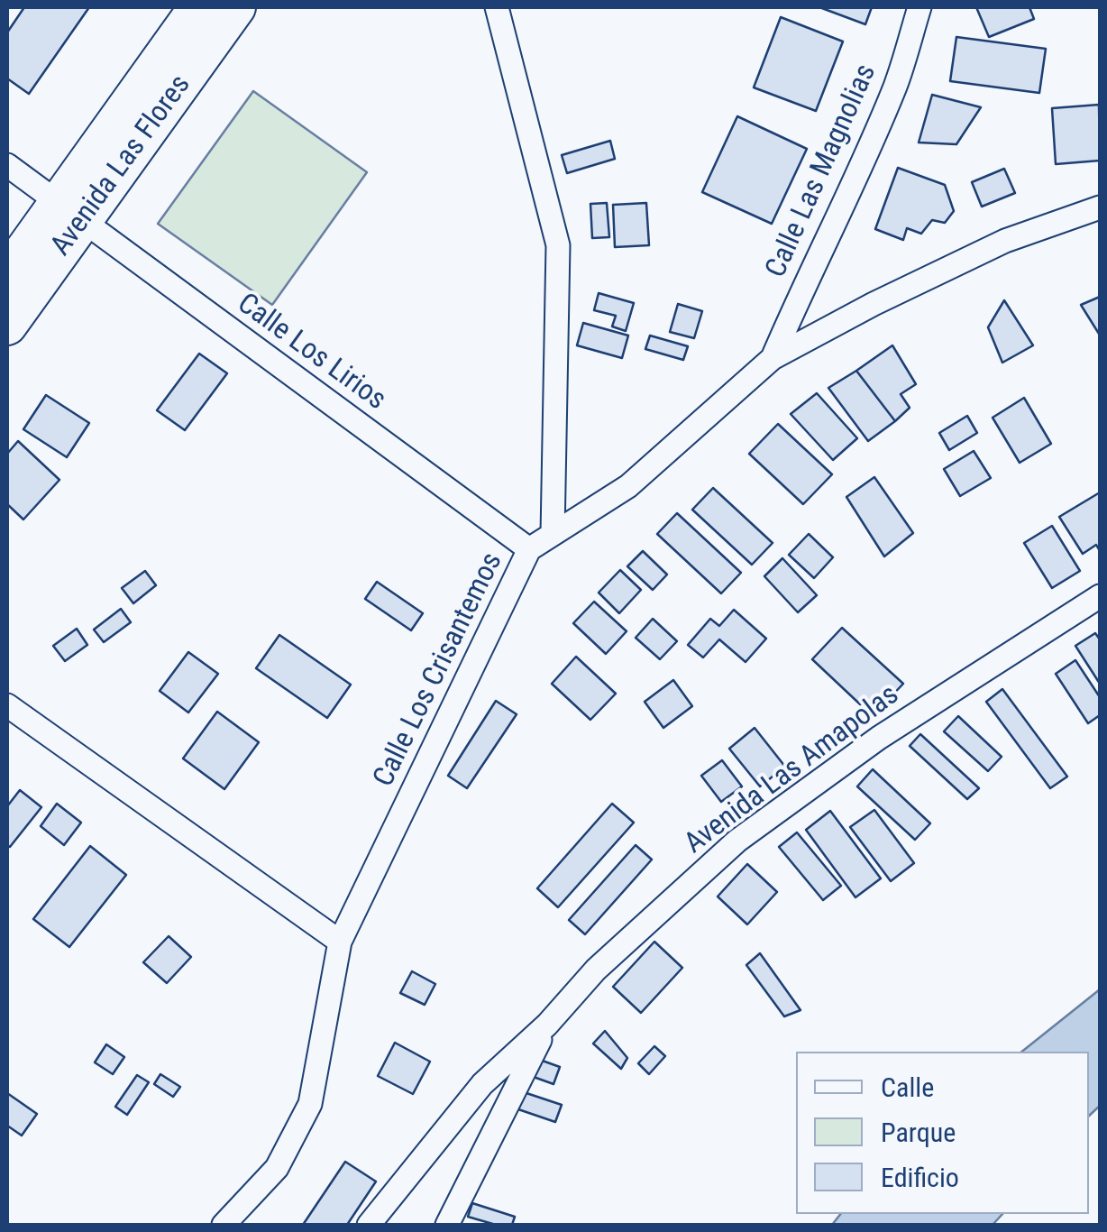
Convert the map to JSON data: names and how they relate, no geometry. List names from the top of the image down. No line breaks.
{"streets":{"highway":["Avenida Las Flores"],"street":["Calle Las Magnolias","Calle Los Lirios","Calle Los Crisantemos","Avenida Las Amapolas"]},"crossings":[["Avenida Las Flores","Calle Los Lirios"],["Calle Las Magnolias","Calle Los Crisantemos"],["Calle Los Lirios","Calle Los Crisantemos"]],"legend":["Calle","Parque","Edificio"]}
